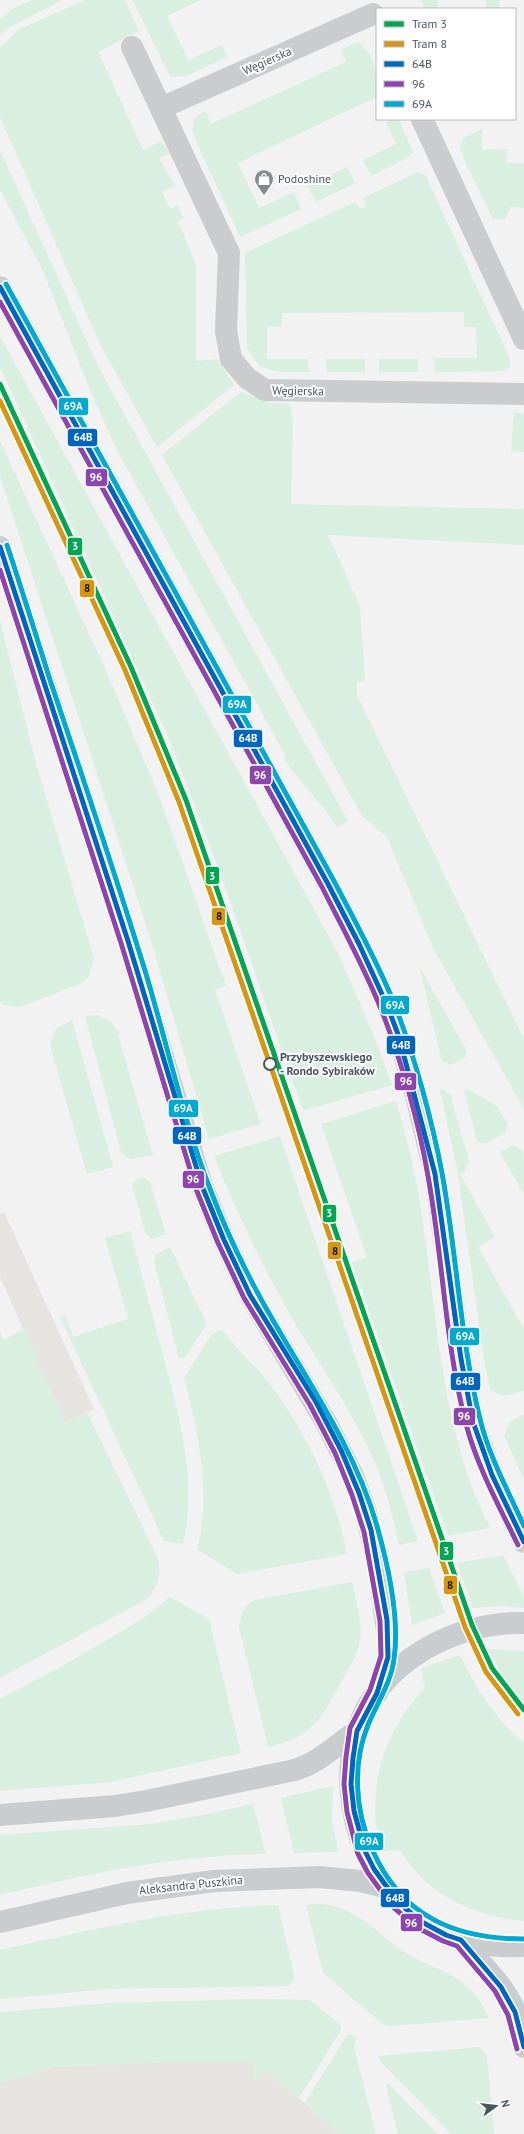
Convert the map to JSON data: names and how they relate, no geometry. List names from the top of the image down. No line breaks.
{"streets":{"main road":["Aleksandra Puszkina"],"street":["Węgierska"]},"places":{"shop":["Podoshine"],"other":["Przybyszewskiego - Rondo Sybiraków"]},"lines":["transit line 69A","transit line 64B","transit line 96","tram line 3","tram line 8"],"legend":["Tram 3","Tram 8","64B","96","69A"],"north":"right"}
